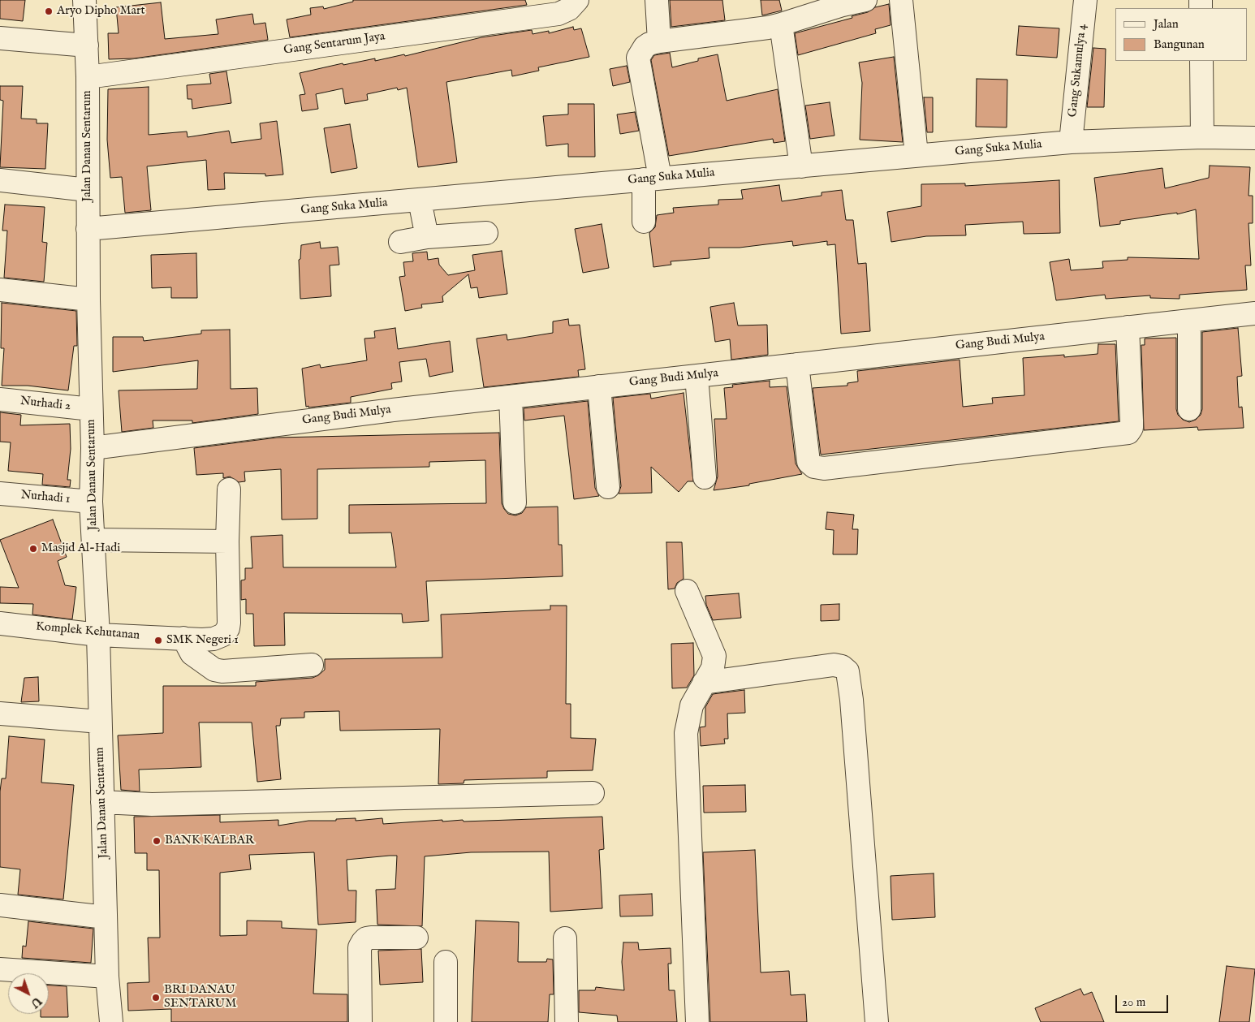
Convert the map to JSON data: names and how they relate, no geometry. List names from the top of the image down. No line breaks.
{"streets":{"street":["Gang Sentarum Jaya","Gang Sukamulya 4","Jalan Danau Sentarum","Gang Suka Mulia","Gang Budi Mulya","Nurhadi 2","Nurhadi 1","Komplek Kehutanan"]},"crossings":[["Gang Sentarum Jaya","Jalan Danau Sentarum"],["Gang Sukamulya 4","Gang Suka Mulia"],["Jalan Danau Sentarum","Gang Suka Mulia"],["Jalan Danau Sentarum","Gang Budi Mulya"],["Jalan Danau Sentarum","Nurhadi 2"],["Jalan Danau Sentarum","Nurhadi 1"],["Jalan Danau Sentarum","Komplek Kehutanan"]],"places":["Aryo Dipho Mart","Masjid Al-Hadi","SMK Negeri 1","BANK KALBAR","BRI DANAU SENTARUM"],"legend":["Jalan","Bangunan"],"scale_bar":"20 m","north":"bottom right"}
